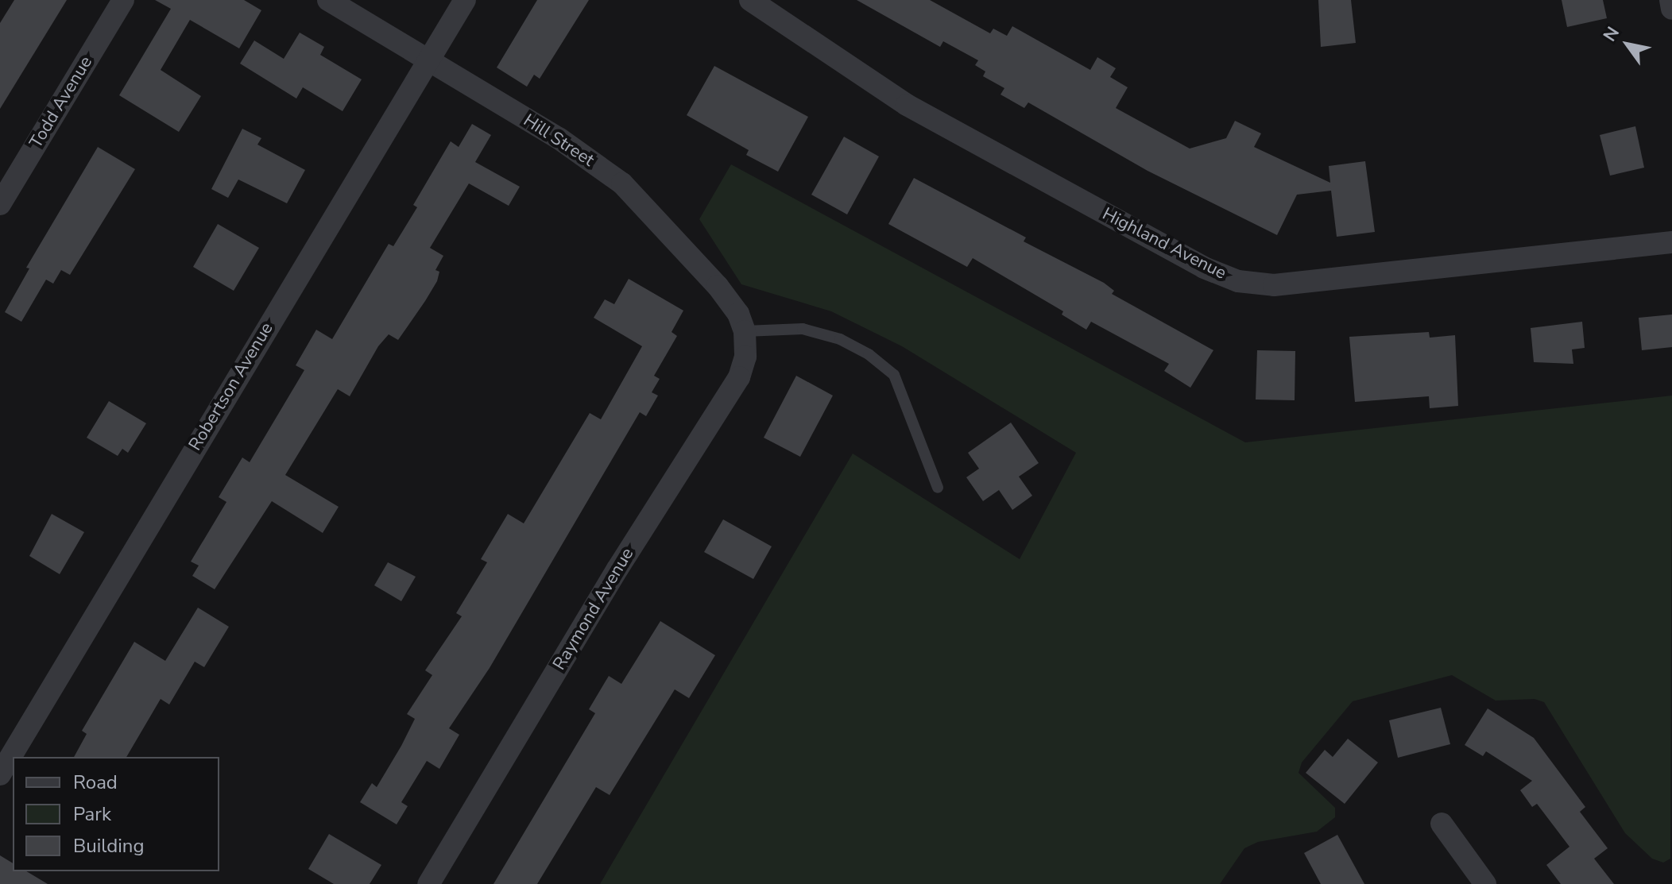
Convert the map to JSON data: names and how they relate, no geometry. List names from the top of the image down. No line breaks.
{"streets":{"street":["Todd Avenue","Hill Street","Highland Avenue","Robertson Avenue","Raymond Avenue"]},"crossings":[["Hill Street","Robertson Avenue"],["Hill Street","Raymond Avenue"]],"legend":["Road","Park","Building"],"north":"top left"}
